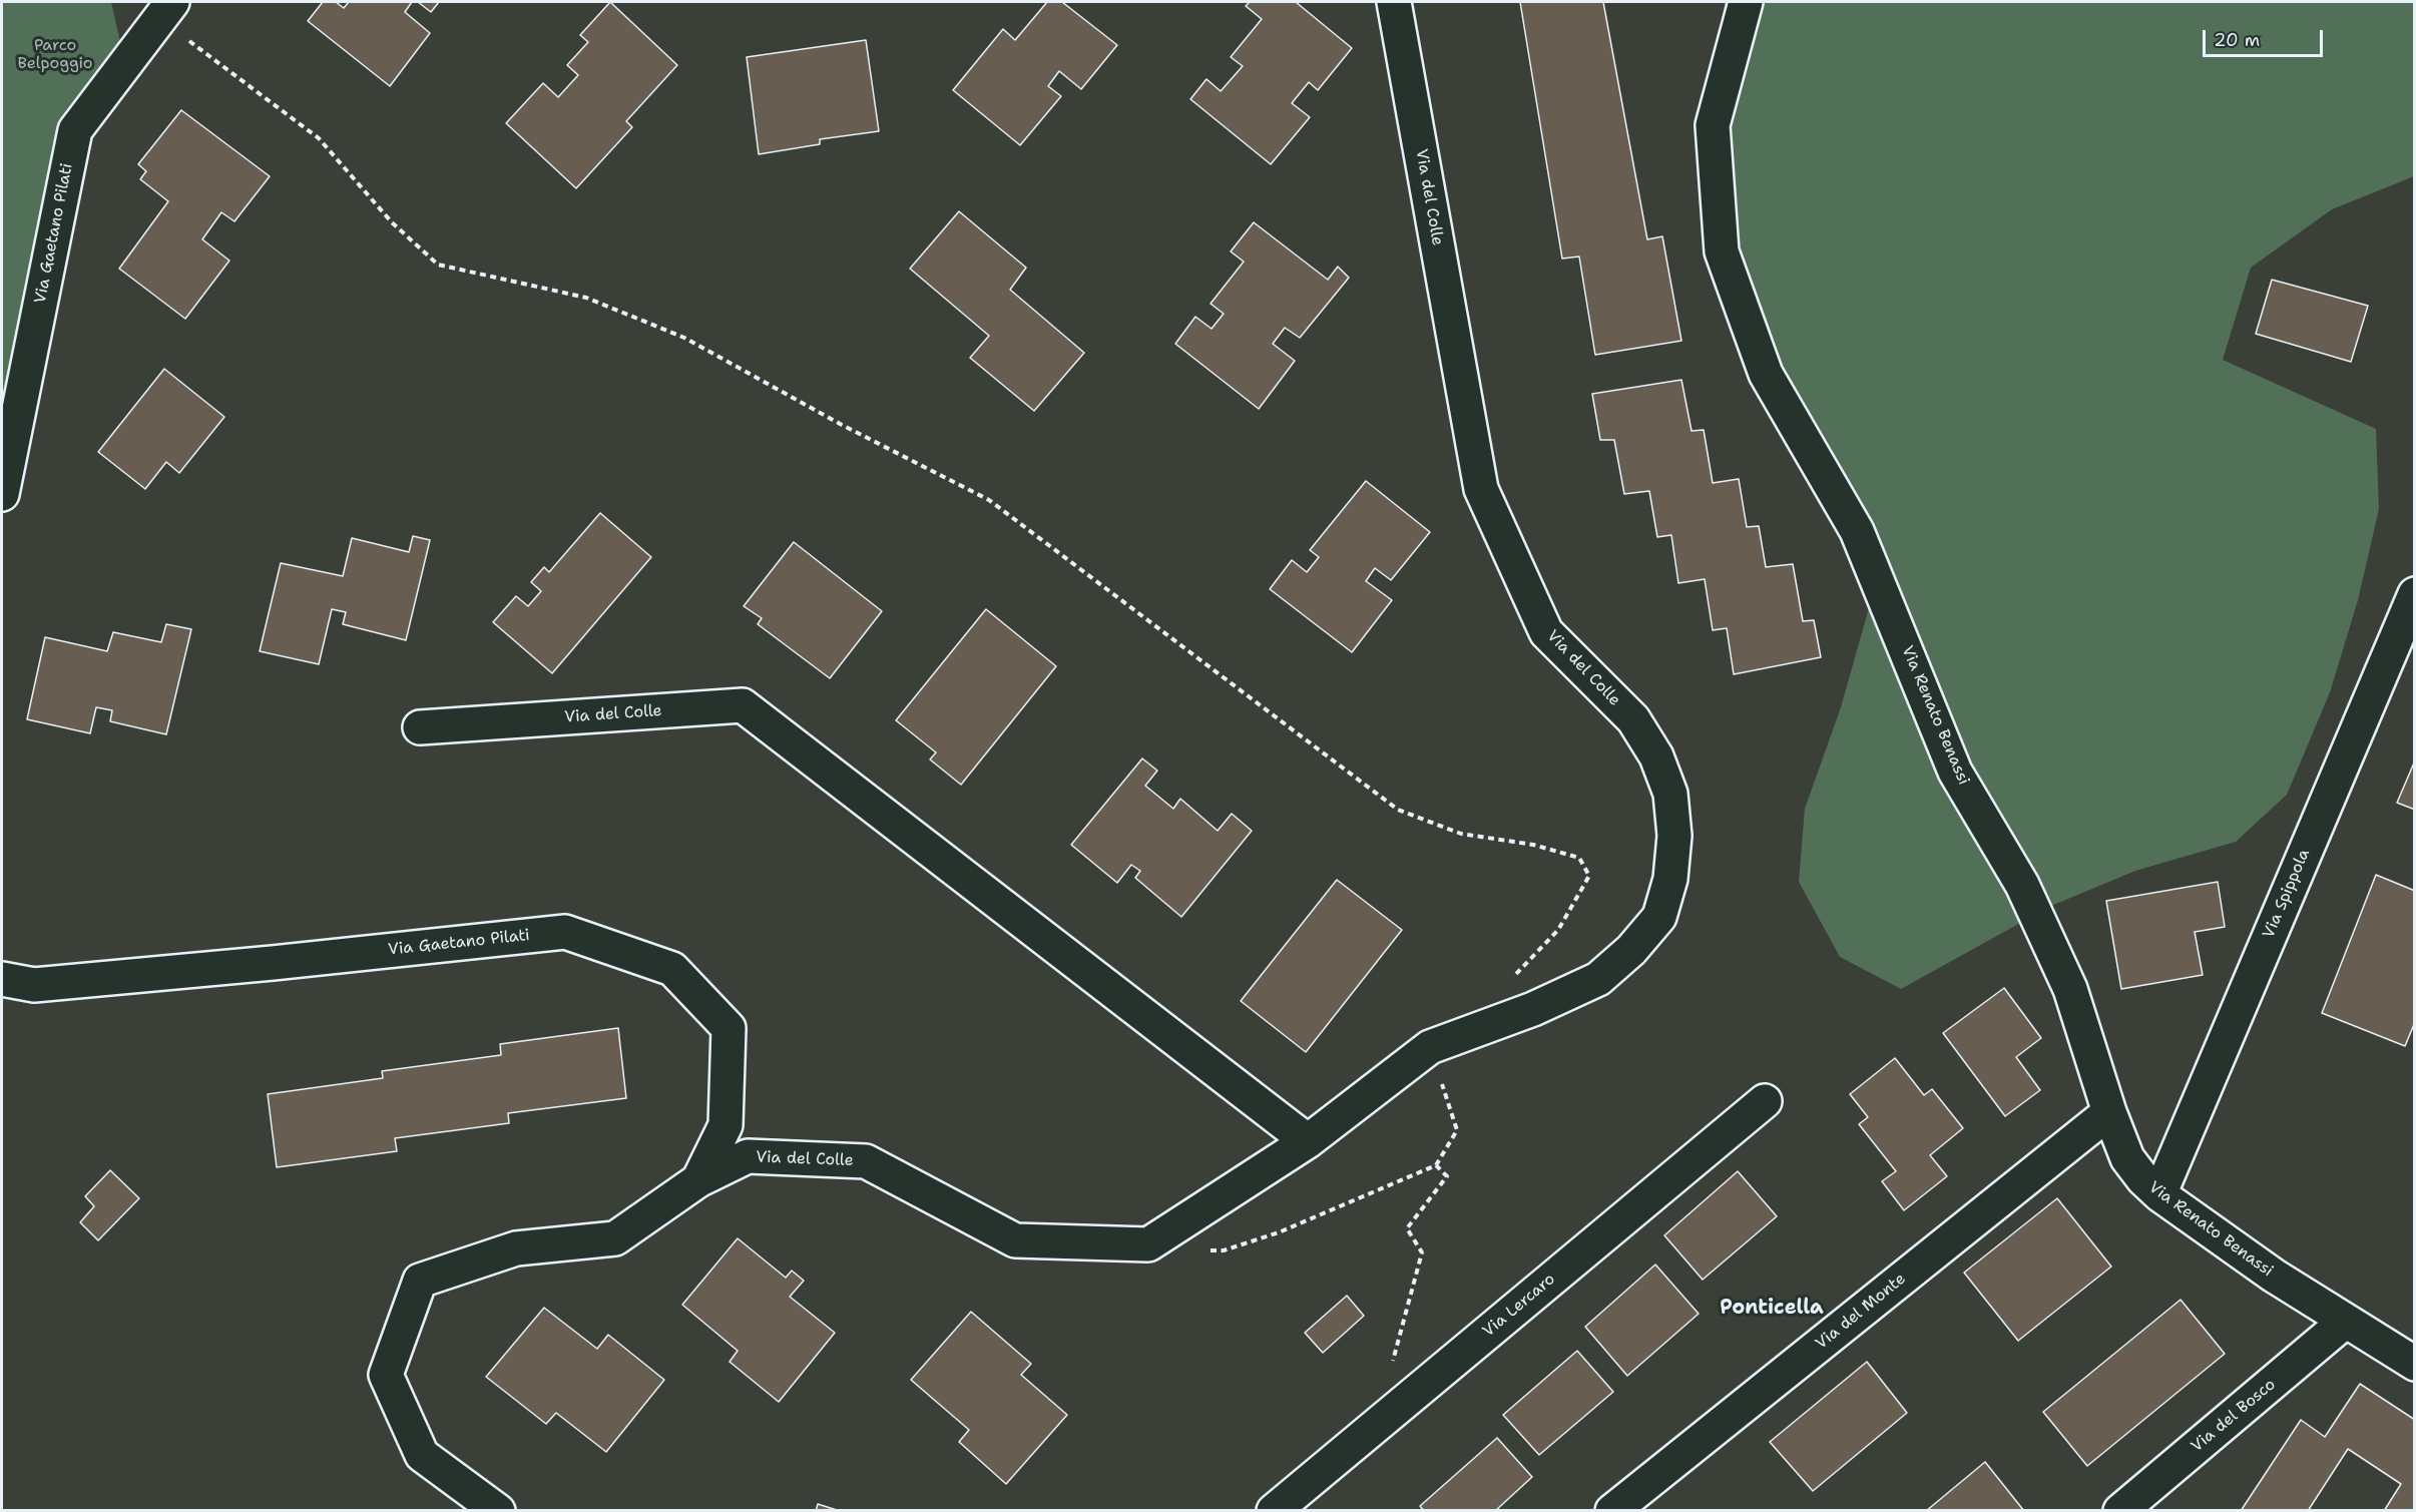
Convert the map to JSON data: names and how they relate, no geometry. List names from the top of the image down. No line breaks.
{"streets":{"street":["Via del Colle","Via Gaetano Pilati","Via Renato Benassi","Via Spippola","Via Lercaro","Via del Monte","Via del Bosco"]},"crossings":[["Via del Colle","Via Gaetano Pilati"],["Via Renato Benassi","Via Spippola"],["Via Renato Benassi","Via del Monte"],["Via Renato Benassi","Via del Bosco"]],"districts":["Ponticella"],"parks":["Parco Belpoggio"],"scale_bar":"20 m"}
